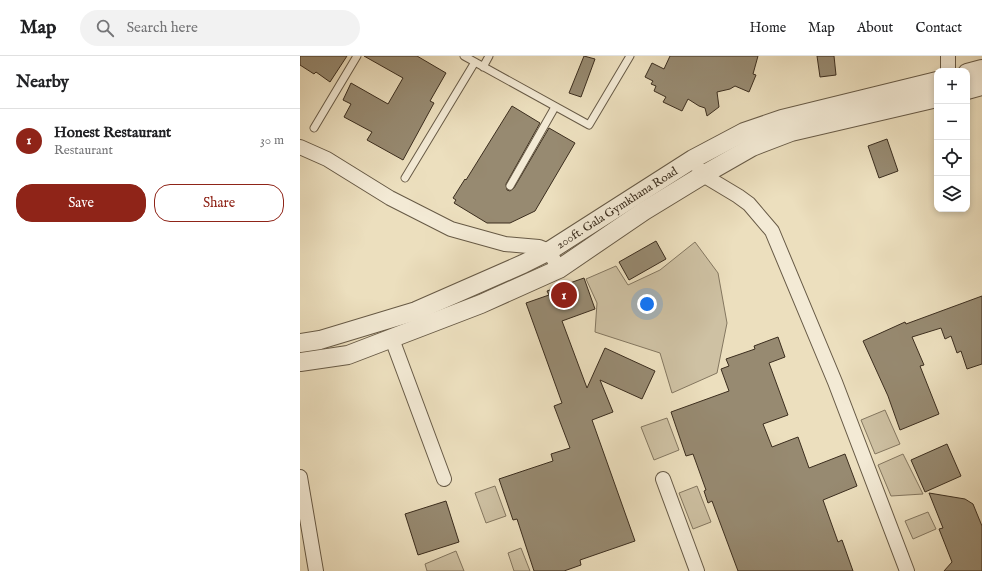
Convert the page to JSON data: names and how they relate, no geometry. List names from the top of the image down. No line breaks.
{"streets":{"street":["200ft. Gala Gymkhana Road"]},"page":{"header":"Map","search":"Search here","nav":["Home","Map","About","Contact"],"heading":"Nearby","map_buttons":["+","−"],"list":[{"mark":"1","name":"Honest Restaurant","note":"Restaurant","value":"30 m"}],"buttons":["Save","Share"],"pins":"1"}}
